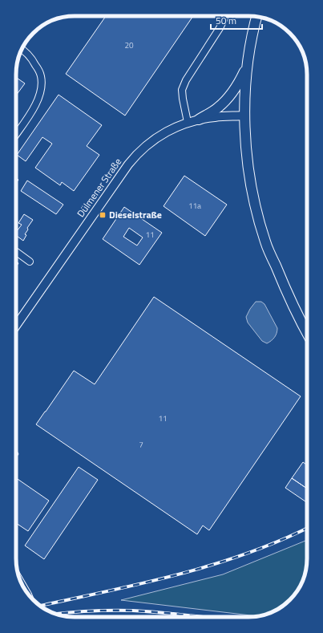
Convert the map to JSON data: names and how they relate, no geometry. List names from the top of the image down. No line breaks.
{"streets":{"street":["Dülmener Straße"]},"places":{"transit":["Dieselstraße"]},"house_numbers":["20","11a","11","11","7"],"scale_bar":"50 m"}
